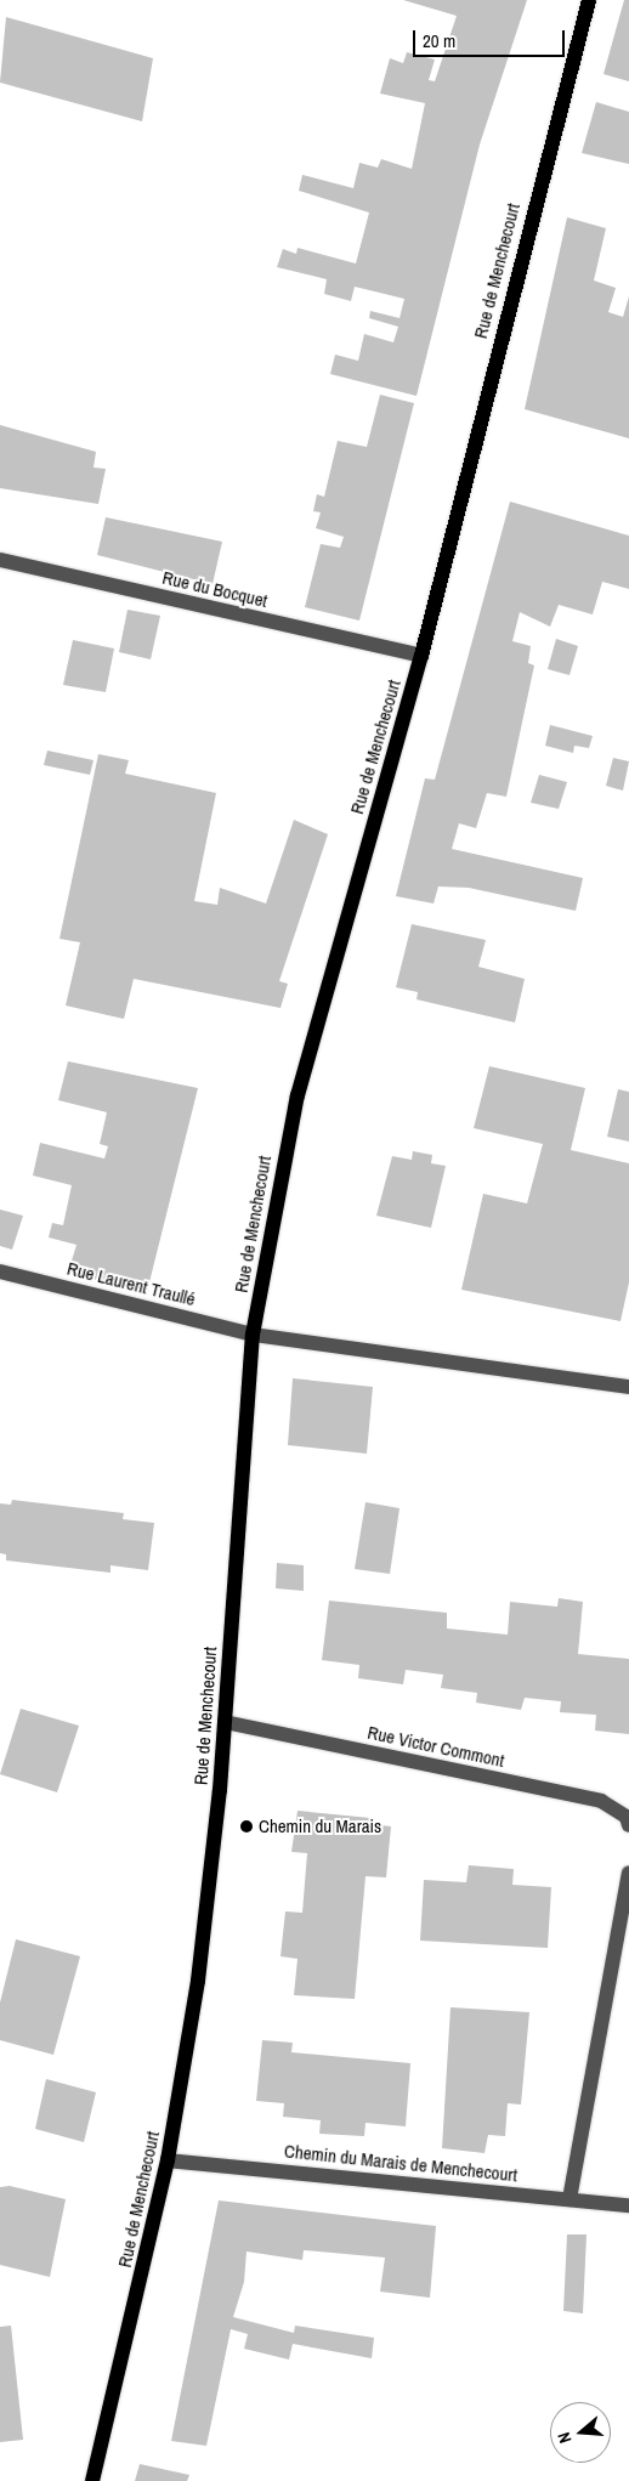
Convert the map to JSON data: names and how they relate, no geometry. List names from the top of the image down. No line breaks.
{"streets":{"main road":["Rue de Menchecourt"],"street":["Rue du Bocquet","Rue Laurent Traullé","Rue Victor Commont","Chemin du Marais de Menchecourt"]},"crossings":[["Rue de Menchecourt","Rue du Bocquet"],["Rue de Menchecourt","Rue Laurent Traullé"],["Rue de Menchecourt","Rue Victor Commont"],["Rue de Menchecourt","Chemin du Marais de Menchecourt"]],"places":["Chemin du Marais"],"scale_bar":"20 m","north":"left"}
